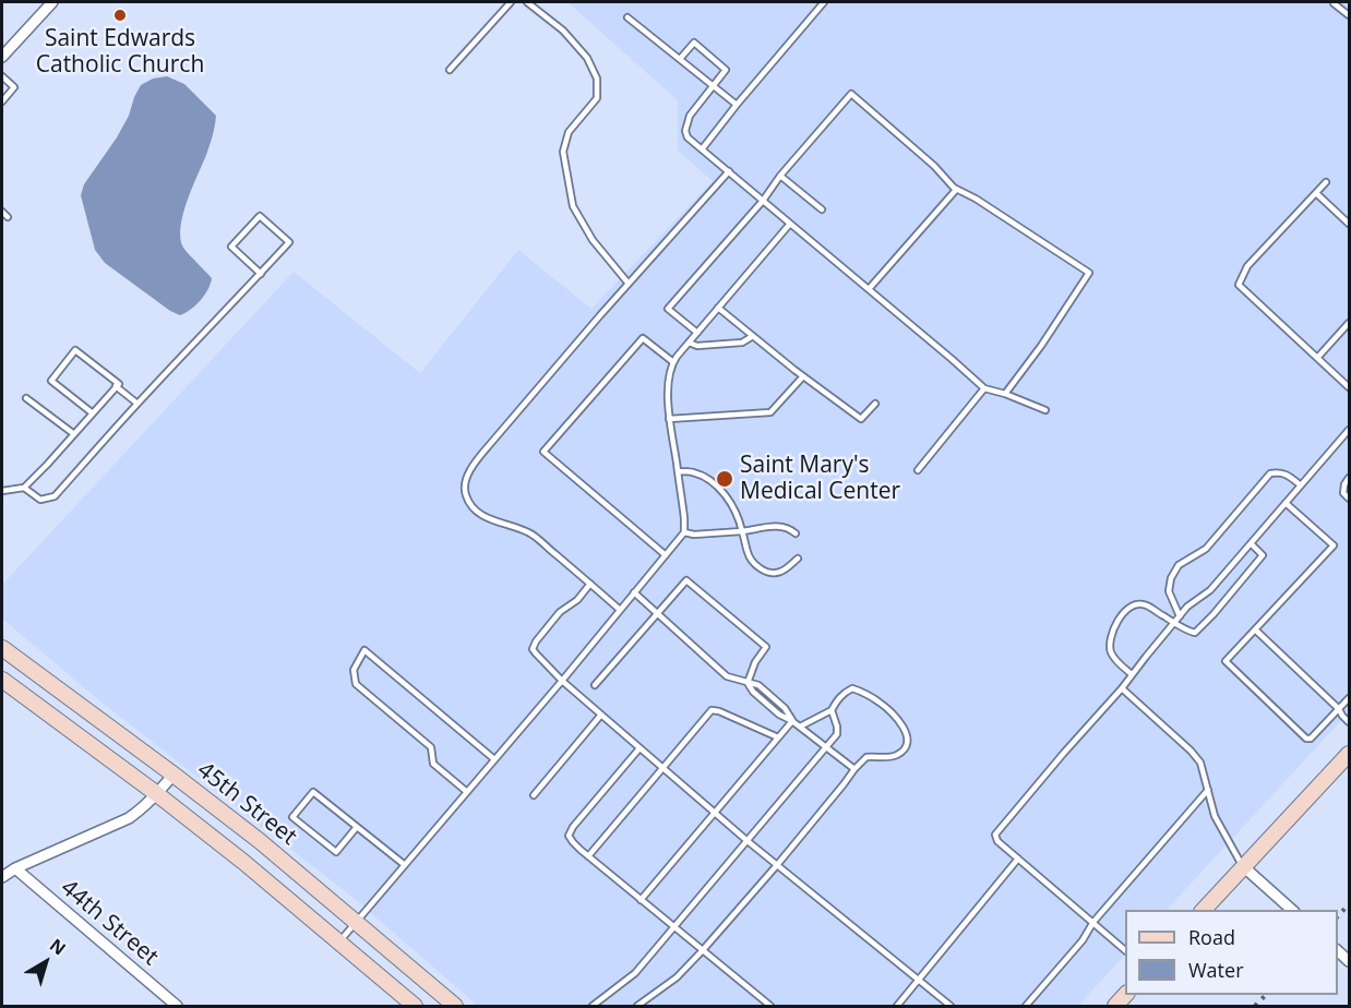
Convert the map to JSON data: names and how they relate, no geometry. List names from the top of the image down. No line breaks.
{"streets":{"main road":["45th Street"],"street":["44th Street"]},"places":["Saint Edwards Catholic Church","Saint Mary's Medical Center"],"legend":["Road","Water"],"north":"top right"}
